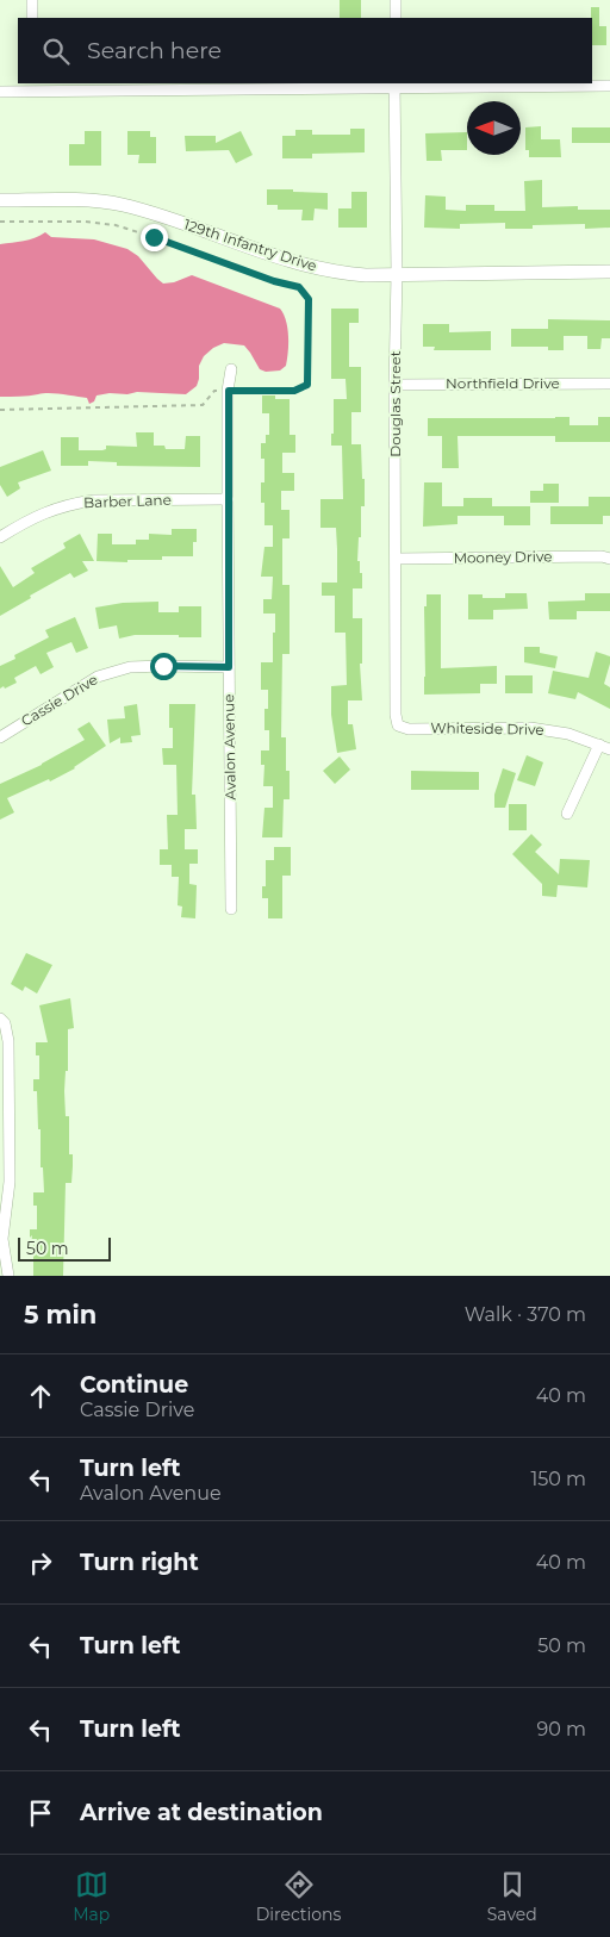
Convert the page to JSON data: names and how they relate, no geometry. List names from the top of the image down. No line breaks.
{"streets":{"street":["129th Infantry Drive","Northfield Drive","Douglas Street","Barber Lane","Mooney Drive","Cassie Drive","Whiteside Drive","Avalon Avenue"]},"crossings":[["129th Infantry Drive","Douglas Street"],["Northfield Drive","Douglas Street"],["Douglas Street","Mooney Drive"],["Douglas Street","Whiteside Drive"],["Barber Lane","Avalon Avenue"],["Cassie Drive","Avalon Avenue"]],"scale_bar":"50 m","north":"left","page":{"search":"Search here","scale":"50 m","heading":["5 min","Walk · 370 m"],"list":[["Continue","Cassie Drive","40 m"],["Turn left","Avalon Avenue","150 m"],["Turn right","40 m"],["Turn left","50 m"],["Turn left","90 m"],"Arrive at destination"],"nav":["Map","Directions","Saved"]}}
